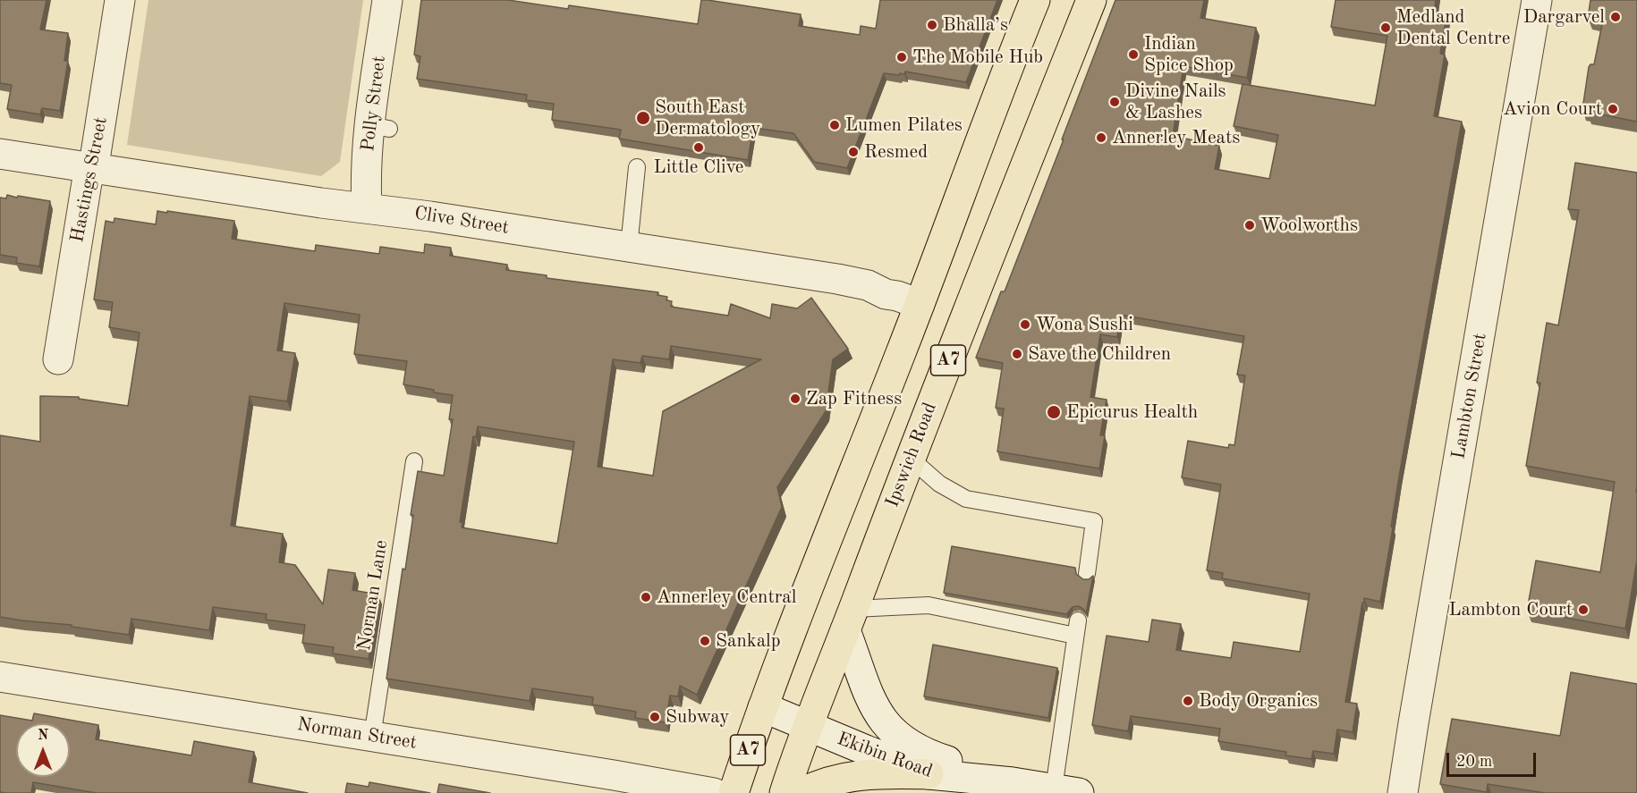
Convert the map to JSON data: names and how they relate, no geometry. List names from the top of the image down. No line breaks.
{"streets":{"highway":["A7","Ipswich Road"],"street":["Polly Street","Hastings Street","Clive Street","Lambton Street","Norman Street","Ekibin Road"],"lane":["Norman Lane"]},"crossings":[["Polly Street","Clive Street"],["Hastings Street","Clive Street"],["Clive Street","A7"],["A7","Ekibin Road"],["Ipswich Road","Ekibin Road"],["Norman Lane","Norman Street"]],"places":["Dargarvel","Bhalla’s","Medland Dental Centre","Indian Spice Shop","The Mobile Hub","Divine Nails & Lashes","Avion Court","South East Dermatology","Lumen Pilates","Annerley Meats","Little Clive","Resmed","Woolworths","Wona Sushi","Save the Children","Zap Fitness","Epicurus Health","Annerley Central","Lambton Court","Sankalp","Body Organics","Subway"],"scale_bar":"20 m","north":"top"}
